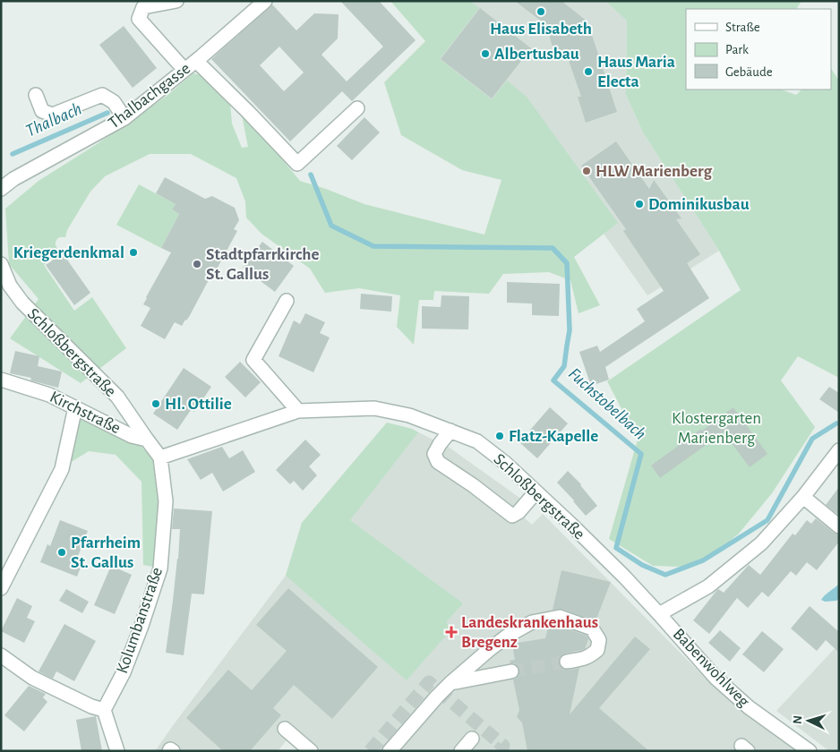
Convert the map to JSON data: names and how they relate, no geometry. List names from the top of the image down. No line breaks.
{"streets":{"street":["Thalbachgasse","Schloßbergstraße","Kirchstraße","Kolumbanstraße","Babenwohlweg"]},"crossings":[["Schloßbergstraße","Kirchstraße"],["Schloßbergstraße","Kolumbanstraße"],["Schloßbergstraße","Babenwohlweg"]],"water":["Thalbach","Fuchstobelbach"],"parks":["Klostergarten Marienberg"],"places":{"other":["Haus Elisabeth","Albertusbau","Haus Maria Electa","HLW Marienberg","Dominikusbau","Kriegerdenkmal","Stadtpfarrkirche St. Gallus","Hl. Ottilie","Flatz-Kapelle","Pfarrheim St. Gallus"],"health":["Landeskrankenhaus Bregenz"]},"legend":["Straße","Park","Gebäude"],"north":"left"}
